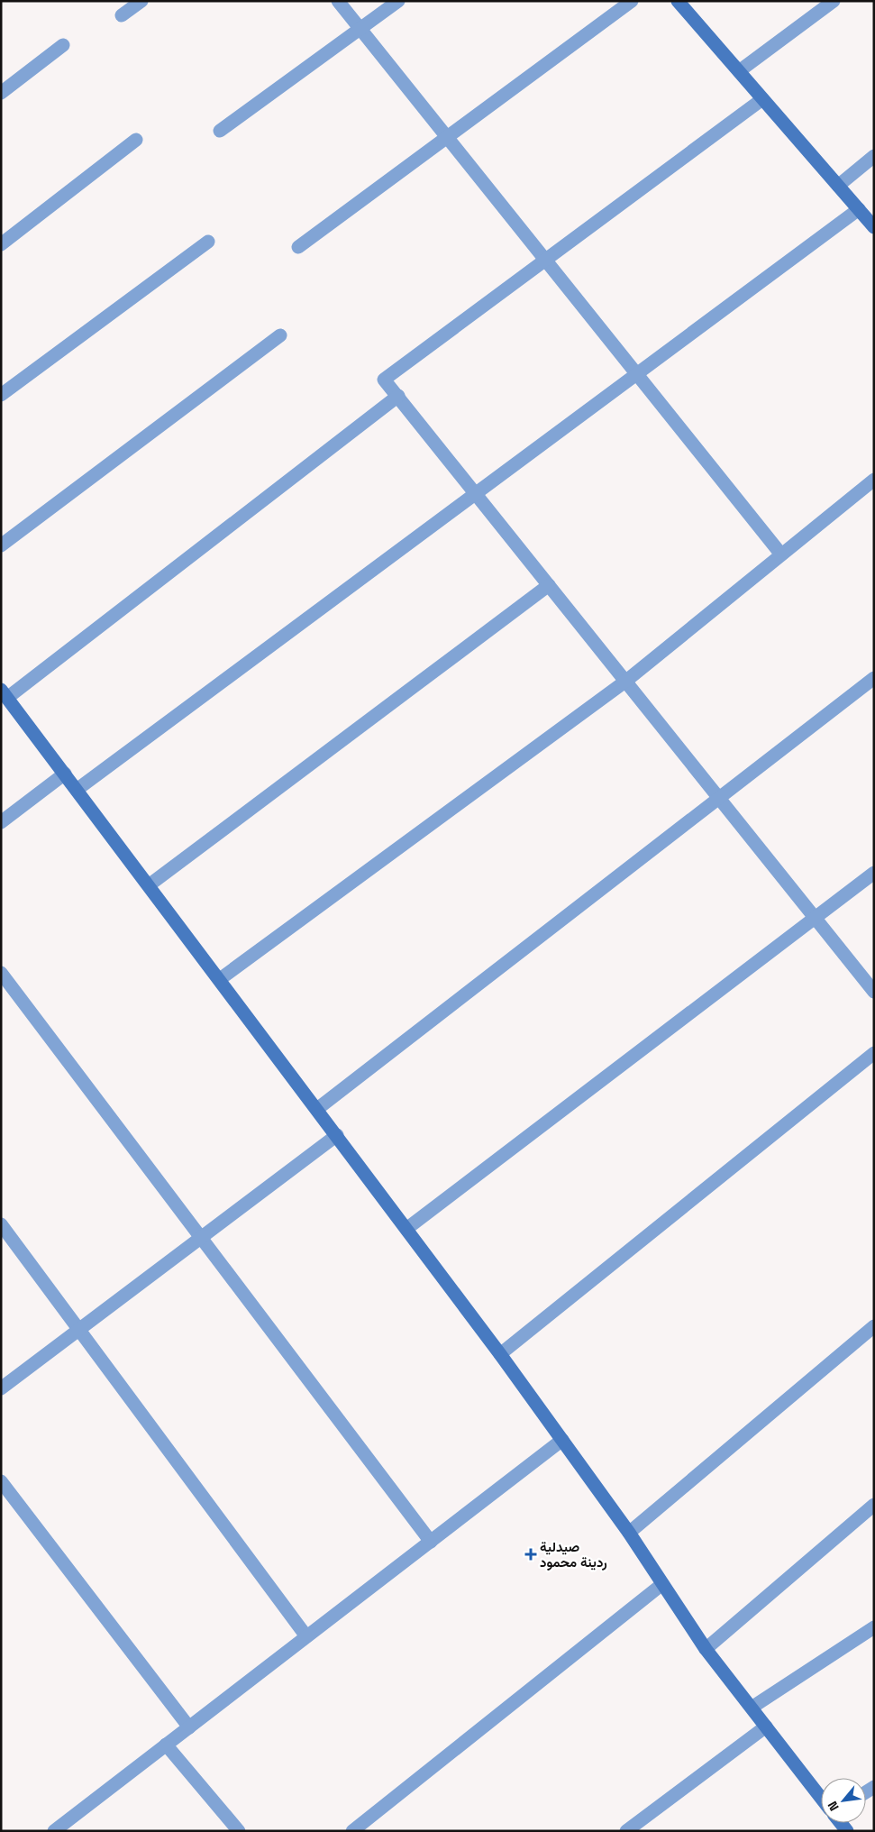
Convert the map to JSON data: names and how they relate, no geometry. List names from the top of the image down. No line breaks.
{"places":{"health":["صيدلية ردينة محمود"]},"north":"bottom left"}
